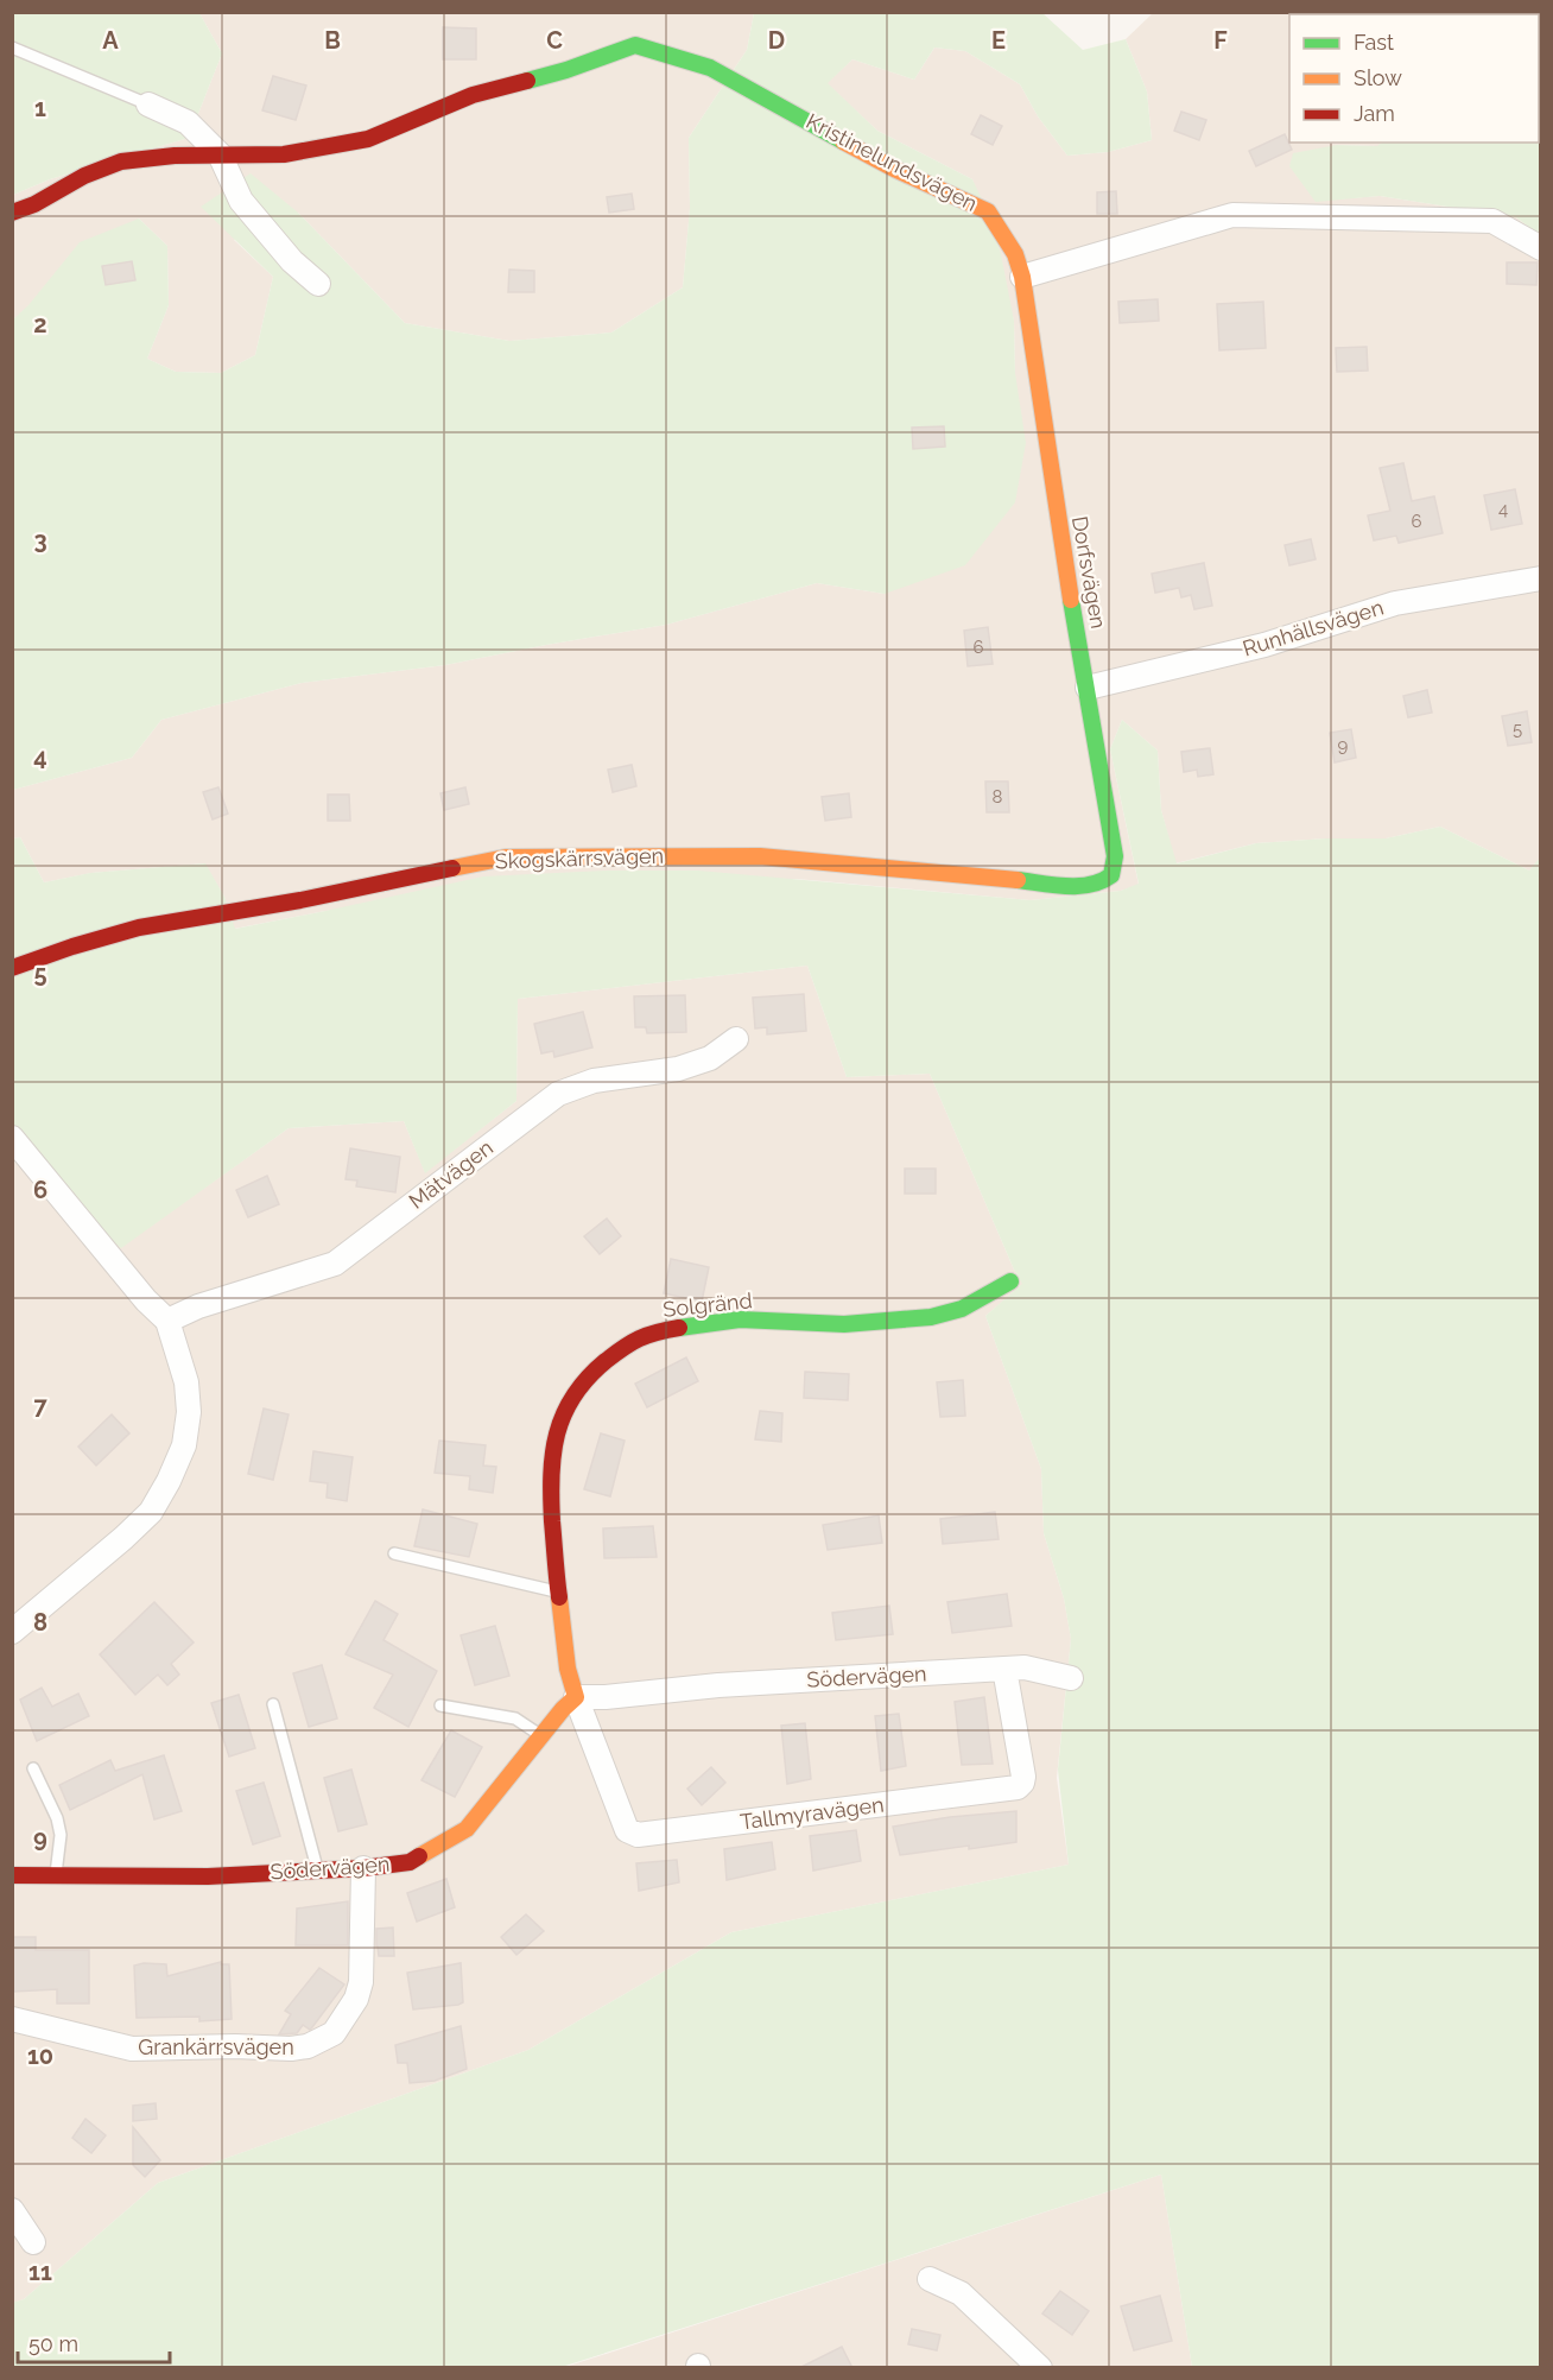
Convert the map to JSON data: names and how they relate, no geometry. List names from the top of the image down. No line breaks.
{"streets":{"street":["Kristinelundsvägen","Dorfsvägen","Runhällsvägen","Skogskärrsvägen","Mätvägen","Solgränd","Södervägen","Tallmyravägen","Grankärrsvägen"]},"crossings":[["Kristinelundsvägen","Dorfsvägen"],["Dorfsvägen","Runhällsvägen"],["Dorfsvägen","Skogskärrsvägen"],["Solgränd","Södervägen"],["Solgränd","Tallmyravägen"],["Södervägen","Tallmyravägen"],["Södervägen","Grankärrsvägen"]],"house_numbers":["4","6","6","5","9","8"],"legend":["Fast","Slow","Jam"],"scale_bar":"50 m","grid":{"columns":["A","B","C","D","E","F"],"rows":["1","2","3","4","5","6","7","8","9","10","11"]}}
